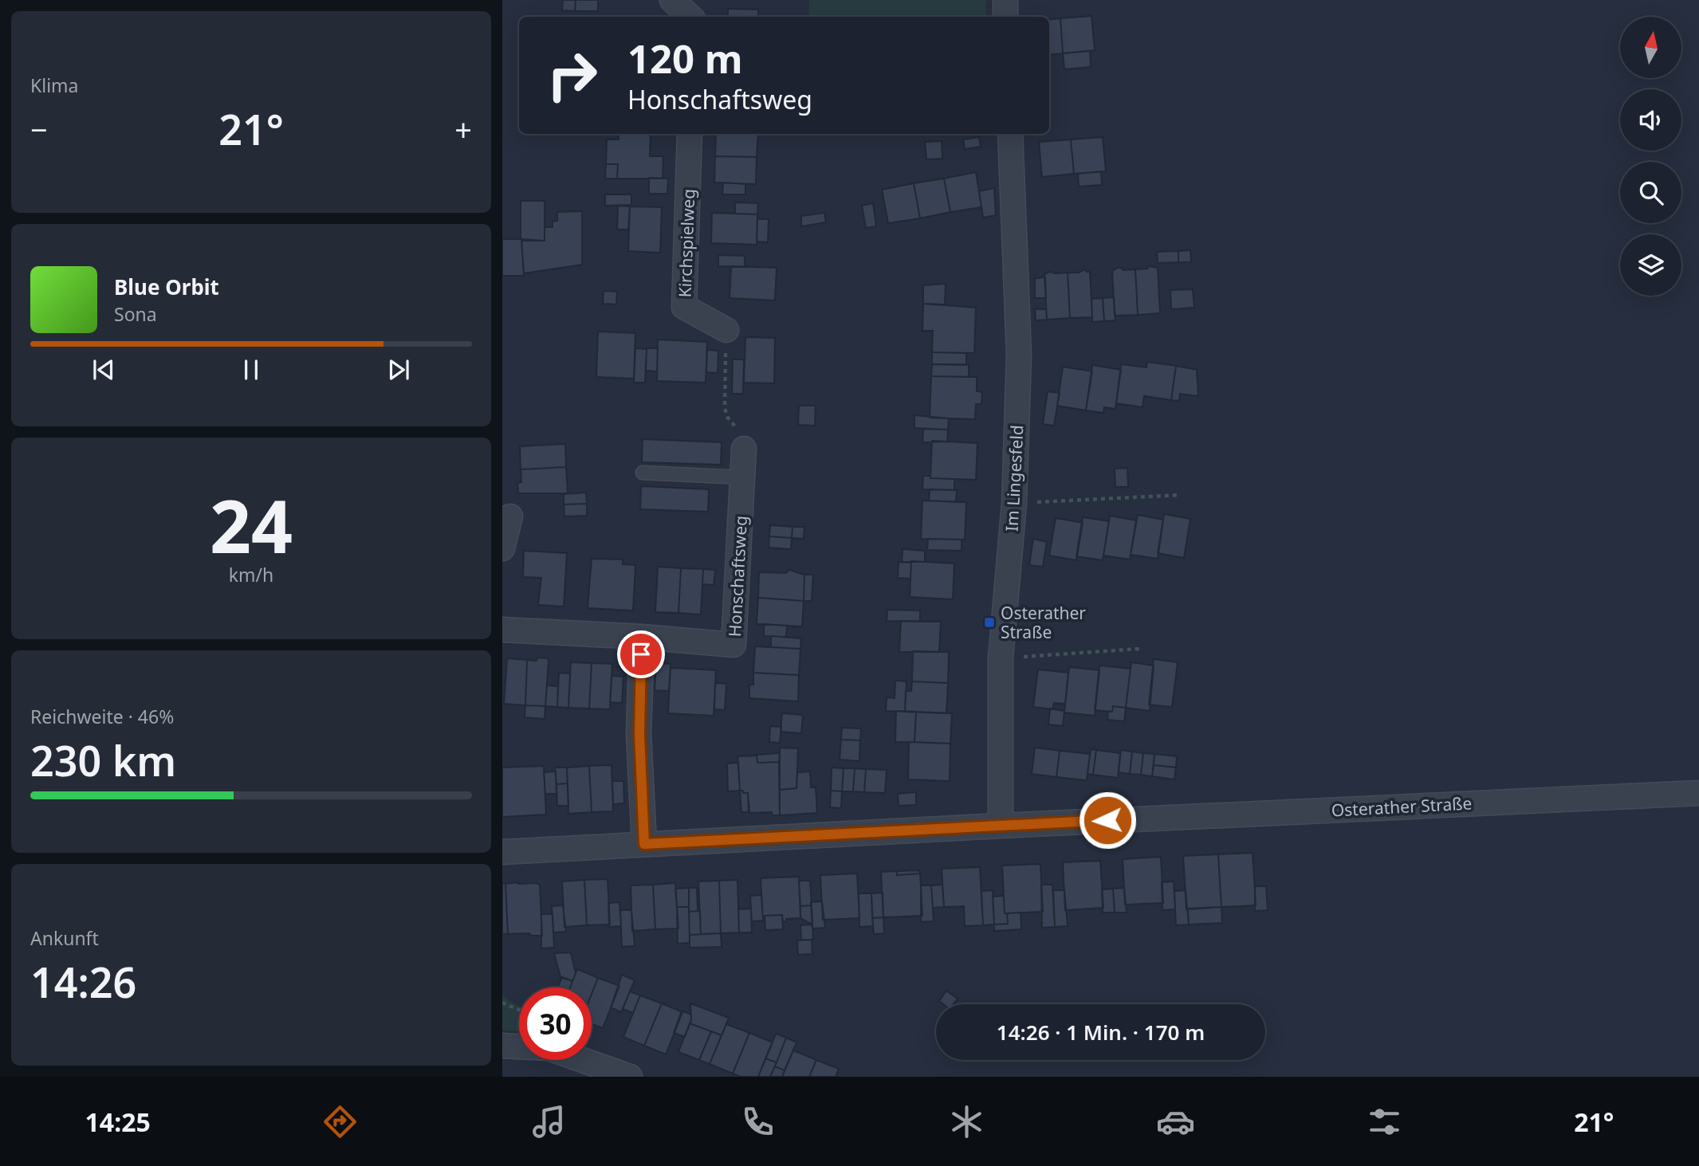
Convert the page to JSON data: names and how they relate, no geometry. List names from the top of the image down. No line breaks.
{"streets":{"street":["Kirchspielweg","Im Lingesfeld","Honschaftsweg","Osterather Straße"]},"crossings":[["Im Lingesfeld","Osterather Straße"]],"places":{"transit":["Osterather Straße"]},"north":"top","page":{"tile":["Klima",["24","km/h"],["Reichweite · 46%","230 km"],["Ankunft","14:26"]],"turn":["120 m","Honschaftsweg"],"heat":["−","21°","+"],"song":["Blue Orbit","Sona"],"limit":"30","trip":"14:26 · 1 Min. · 170 m","tabs":["14:25","21°"]}}
